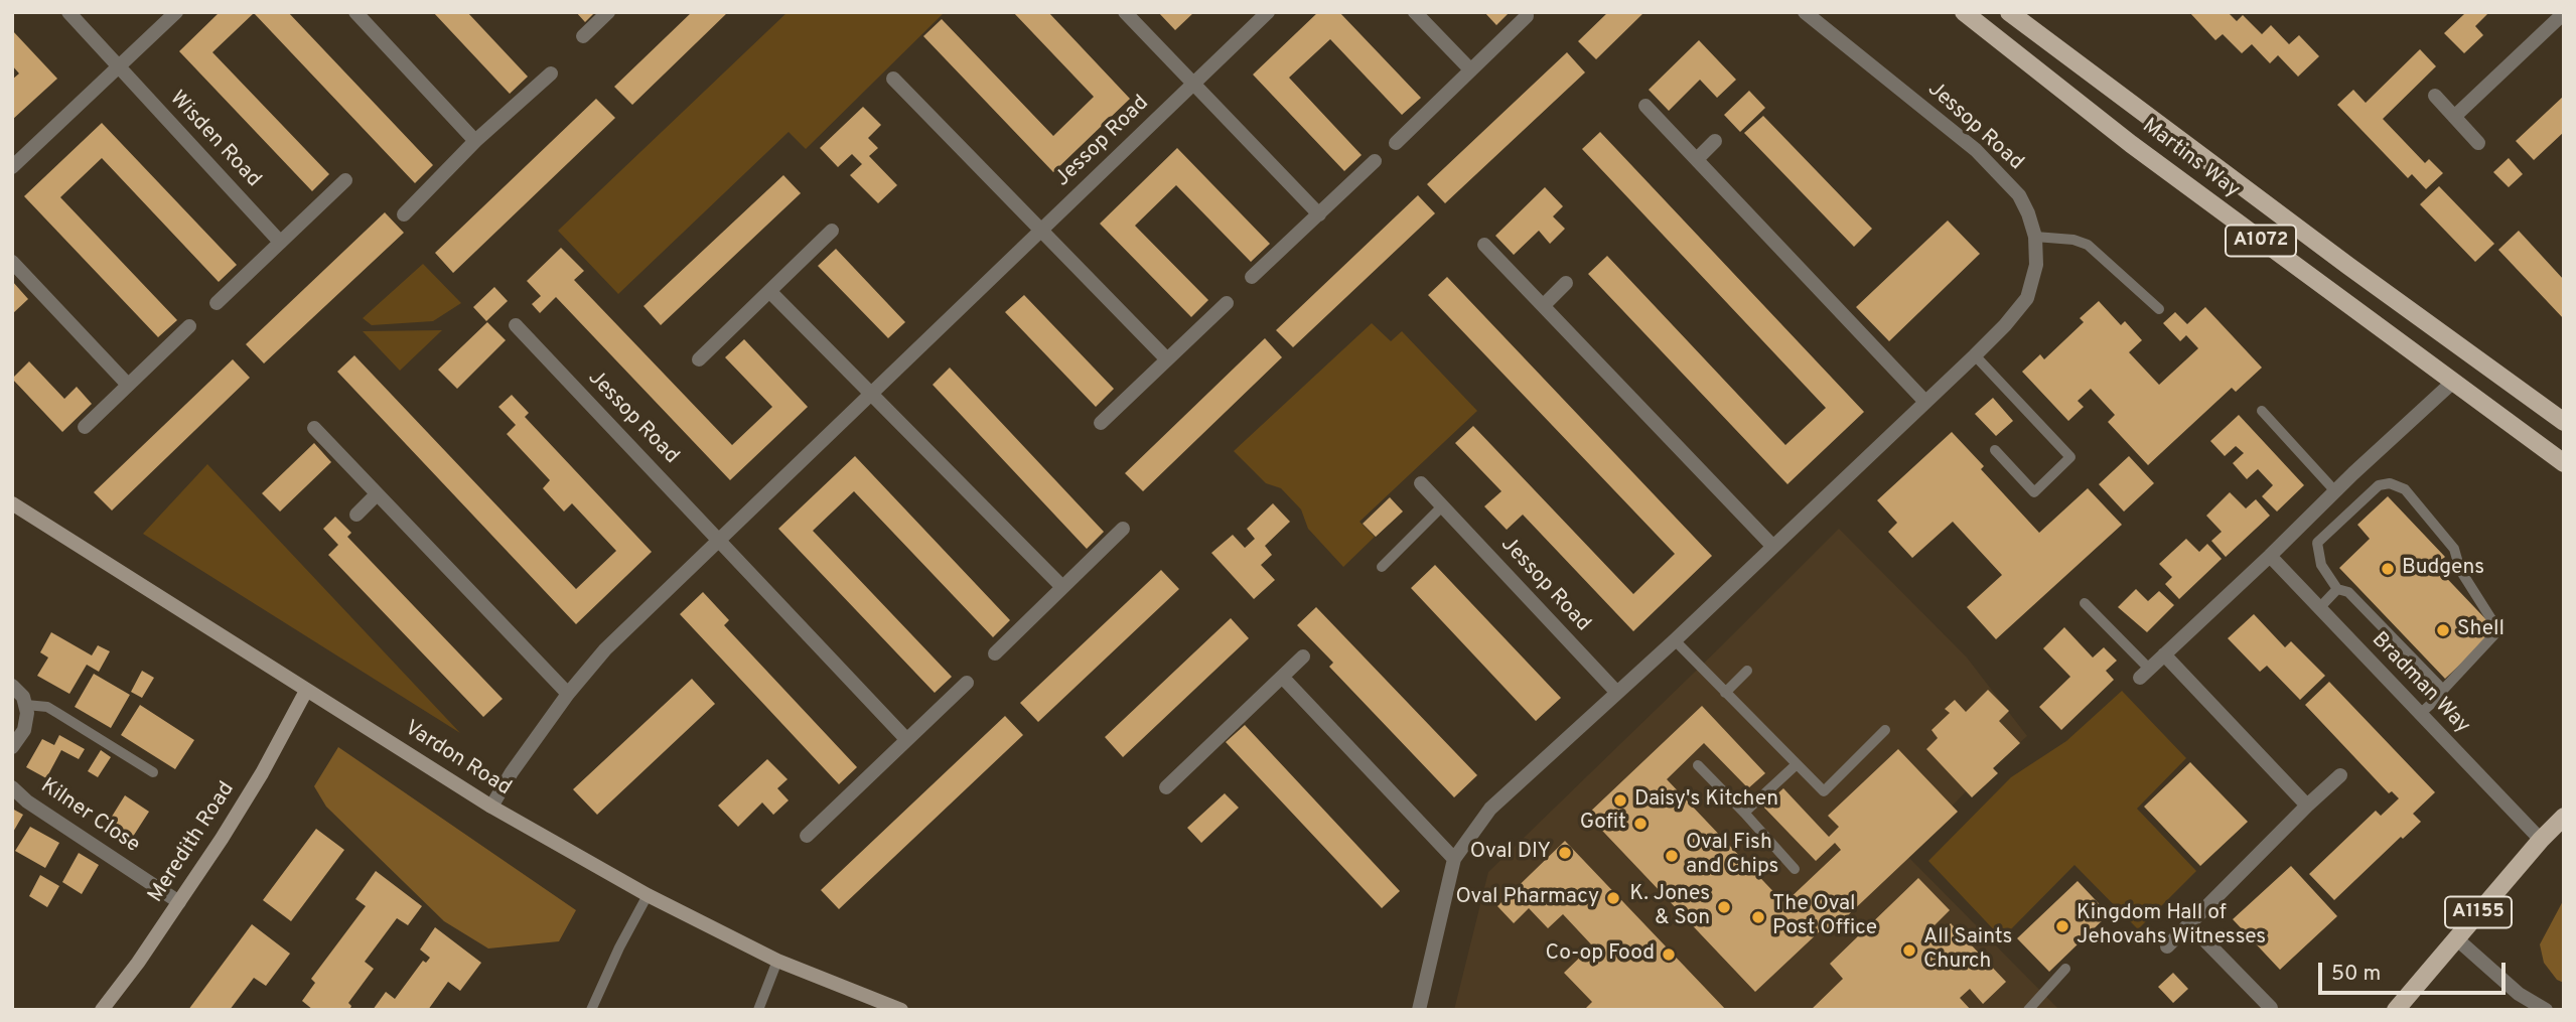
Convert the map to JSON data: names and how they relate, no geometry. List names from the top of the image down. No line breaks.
{"streets":{"main road":["Martins Way","A1072","A1155"],"street":["Jessop Road","Wisden Road","Bradman Way","Vardon Road","Kilner Close","Meredith Road"]},"crossings":[["Jessop Road","Vardon Road"],["Bradman Way","A1155"],["Vardon Road","Meredith Road"],["Kilner Close","Meredith Road"]],"places":["Budgens","Shell","Daisy's Kitchen","Gofit","Oval DIY","Oval Fish and Chips","Oval Pharmacy","K. Jones & Son","The Oval Post Office","Kingdom Hall of Jehovahs Witnesses","All Saints Church","Co-op Food"],"scale_bar":"50 m"}
